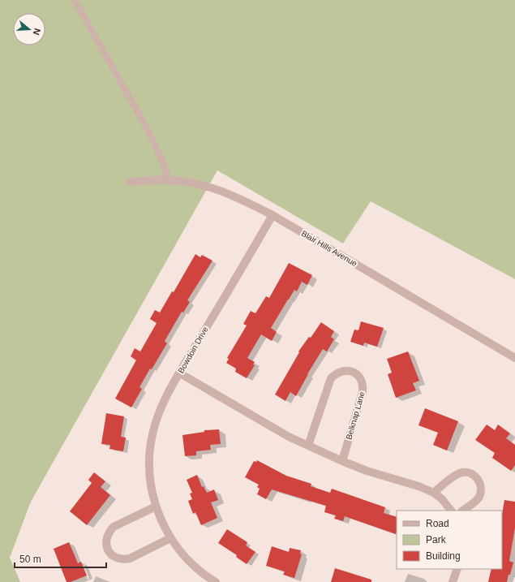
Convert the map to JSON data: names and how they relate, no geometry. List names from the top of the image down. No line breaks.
{"streets":{"street":["Blair Hills Avenue","Bowdoin Drive","Belknap Lane"]},"crossings":[["Blair Hills Avenue","Bowdoin Drive"]],"legend":["Road","Park","Building"],"scale_bar":"50 m","north":"right"}
